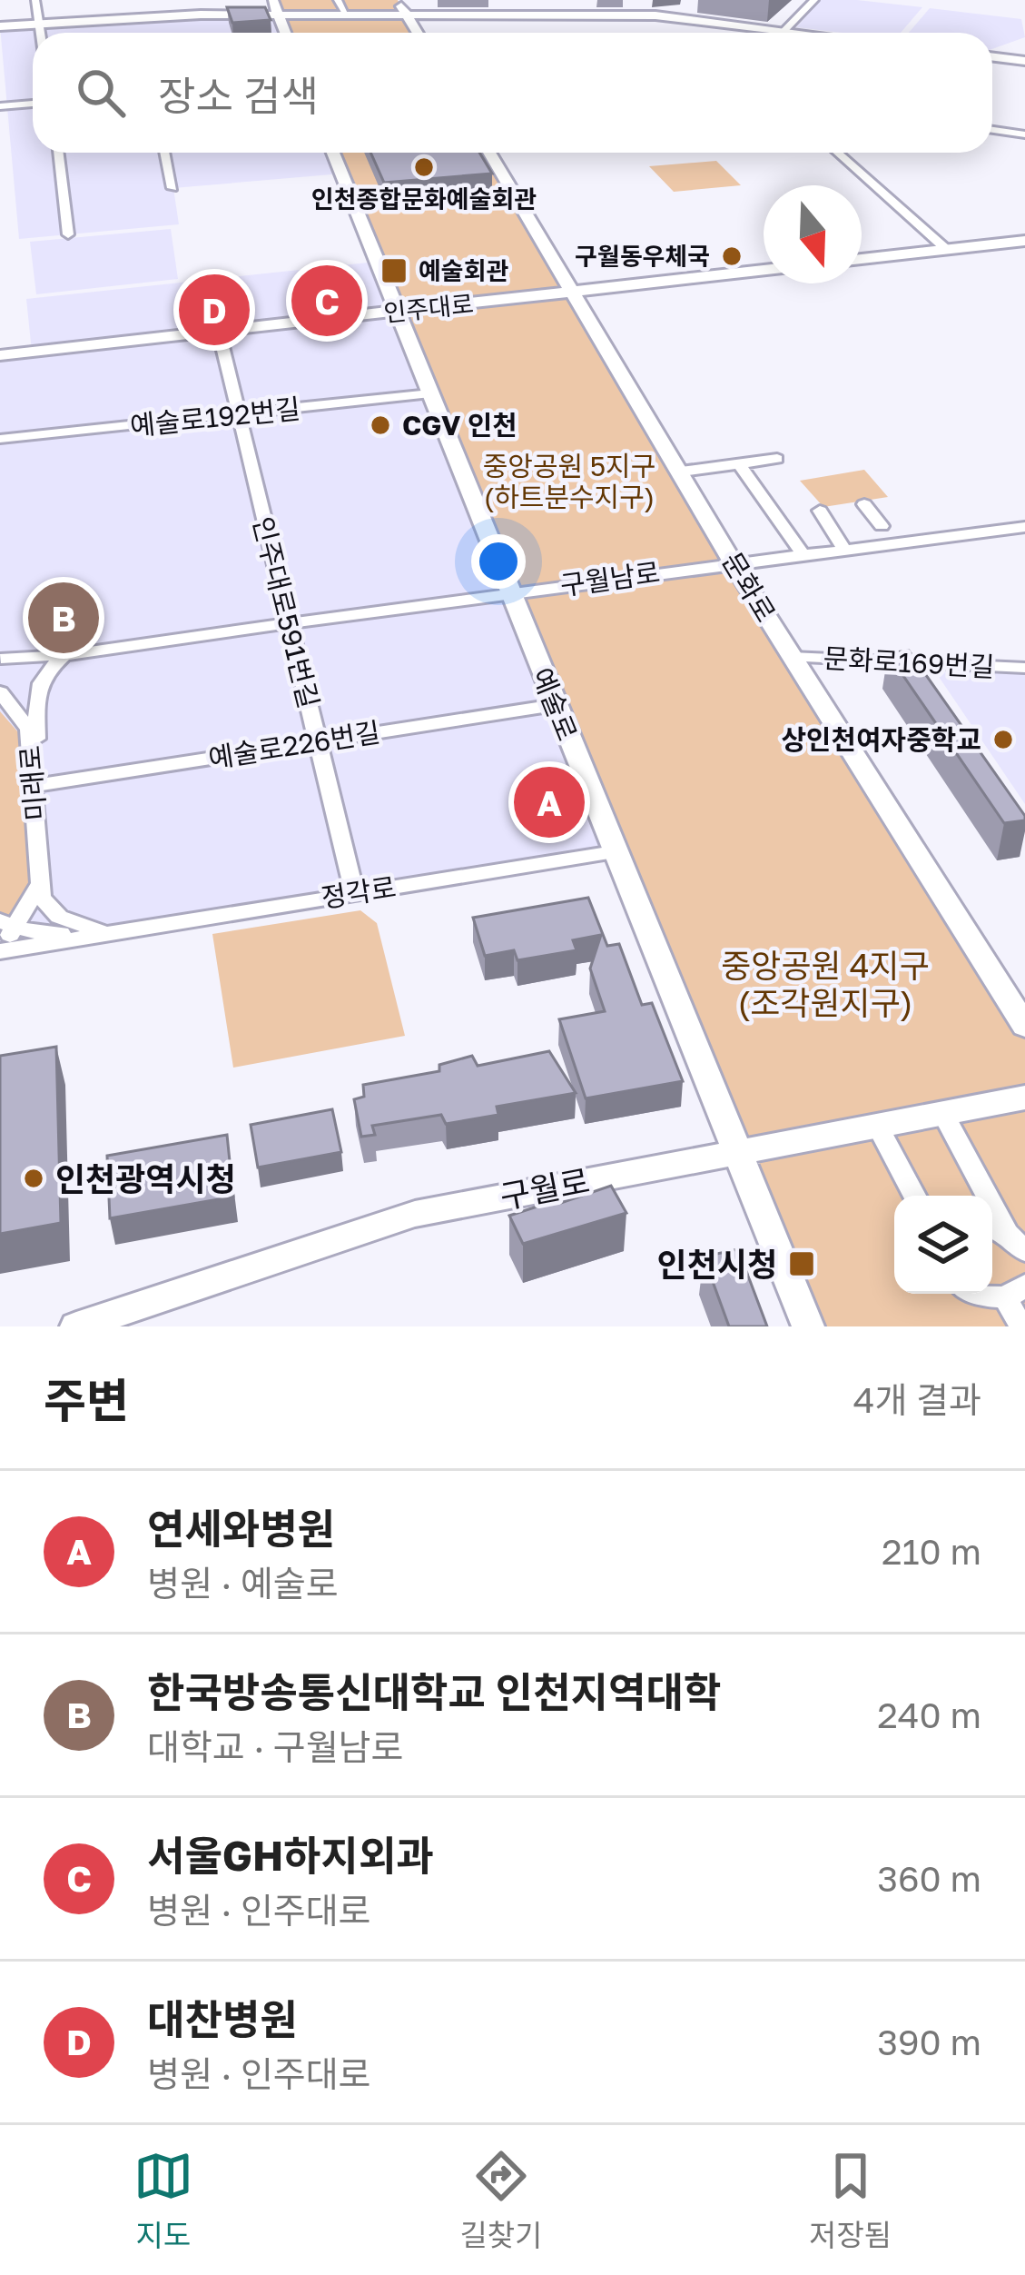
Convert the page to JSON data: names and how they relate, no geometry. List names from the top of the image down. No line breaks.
{"streets":{"main road":["인주대로","문화로","예술로","구월로"],"street":["예술로192번길","구월남로","인주대로591번길","문화로169번길","예술로226번길","미래로","정각로"]},"crossings":[["인주대로","문화로"],["인주대로","인주대로591번길"],["인주대로","예술로"],["예술로192번길","인주대로591번길"],["예술로192번길","예술로"],["구월남로","문화로"],["구월남로","인주대로591번길"],["구월남로","예술로"],["문화로","문화로169번길"],["인주대로591번길","예술로226번길"],["인주대로591번길","정각로"],["예술로","예술로226번길"],["예술로","정각로"],["예술로","구월로"],["예술로226번길","미래로"]],"parks":["중앙공원 5지구 (하트분수지구)","중앙공원 4지구 (조각원지구)"],"places":{"other":["인천종합문화예술회관","구월동우체국","CGV 인천","상인천여자중학교","인천광역시청"],"transit":["예술회관","인천시청"]},"north":"bottom","page":{"search":"장소 검색","pins":["C","D","B","A"],"heading":["주변","4개 결과"],"list":[{"mark":"A","name":"연세와병원","note":"병원 · 예술로","value":"210 m"},{"mark":"B","name":"한국방송통신대학교 인천지역대학","note":"대학교 · 구월남로","value":"240 m"},{"mark":"C","name":"서울GH하지외과","note":"병원 · 인주대로","value":"360 m"},{"mark":"D","name":"대찬병원","note":"병원 · 인주대로","value":"390 m"}],"nav":["지도","길찾기","저장됨"]}}
